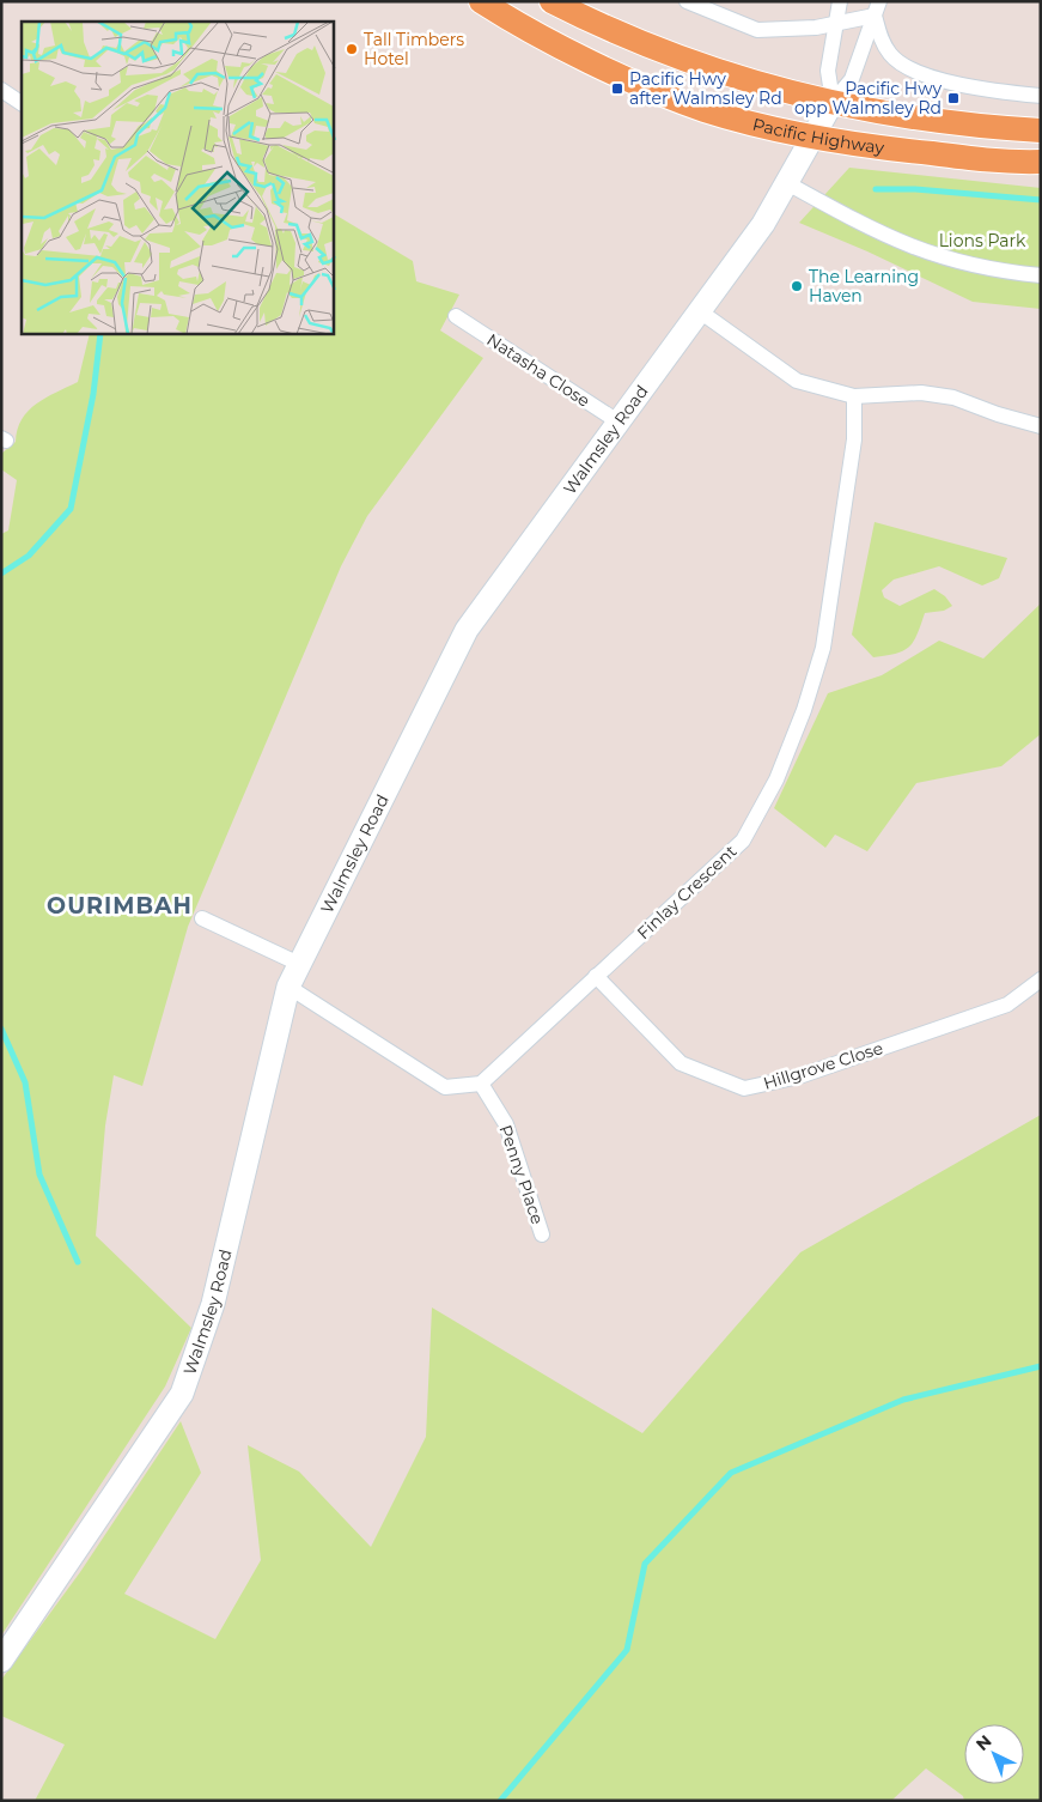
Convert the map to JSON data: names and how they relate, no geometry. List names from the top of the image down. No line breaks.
{"streets":{"main road":["Pacific Highway"],"street":["Natasha Close","Walmsley Road","Finlay Crescent","Hillgrove Close","Penny Place"]},"crossings":[["Pacific Highway","Walmsley Road"],["Natasha Close","Walmsley Road"],["Finlay Crescent","Hillgrove Close"],["Finlay Crescent","Penny Place"]],"districts":["OURIMBAH"],"parks":["Lions Park"],"places":{"other":["Tall Timbers Hotel","The Learning Haven"],"transit":["Pacific Hwy after Walmsley Rd","Pacific Hwy opp Walmsley Rd"]},"north":"top left"}
